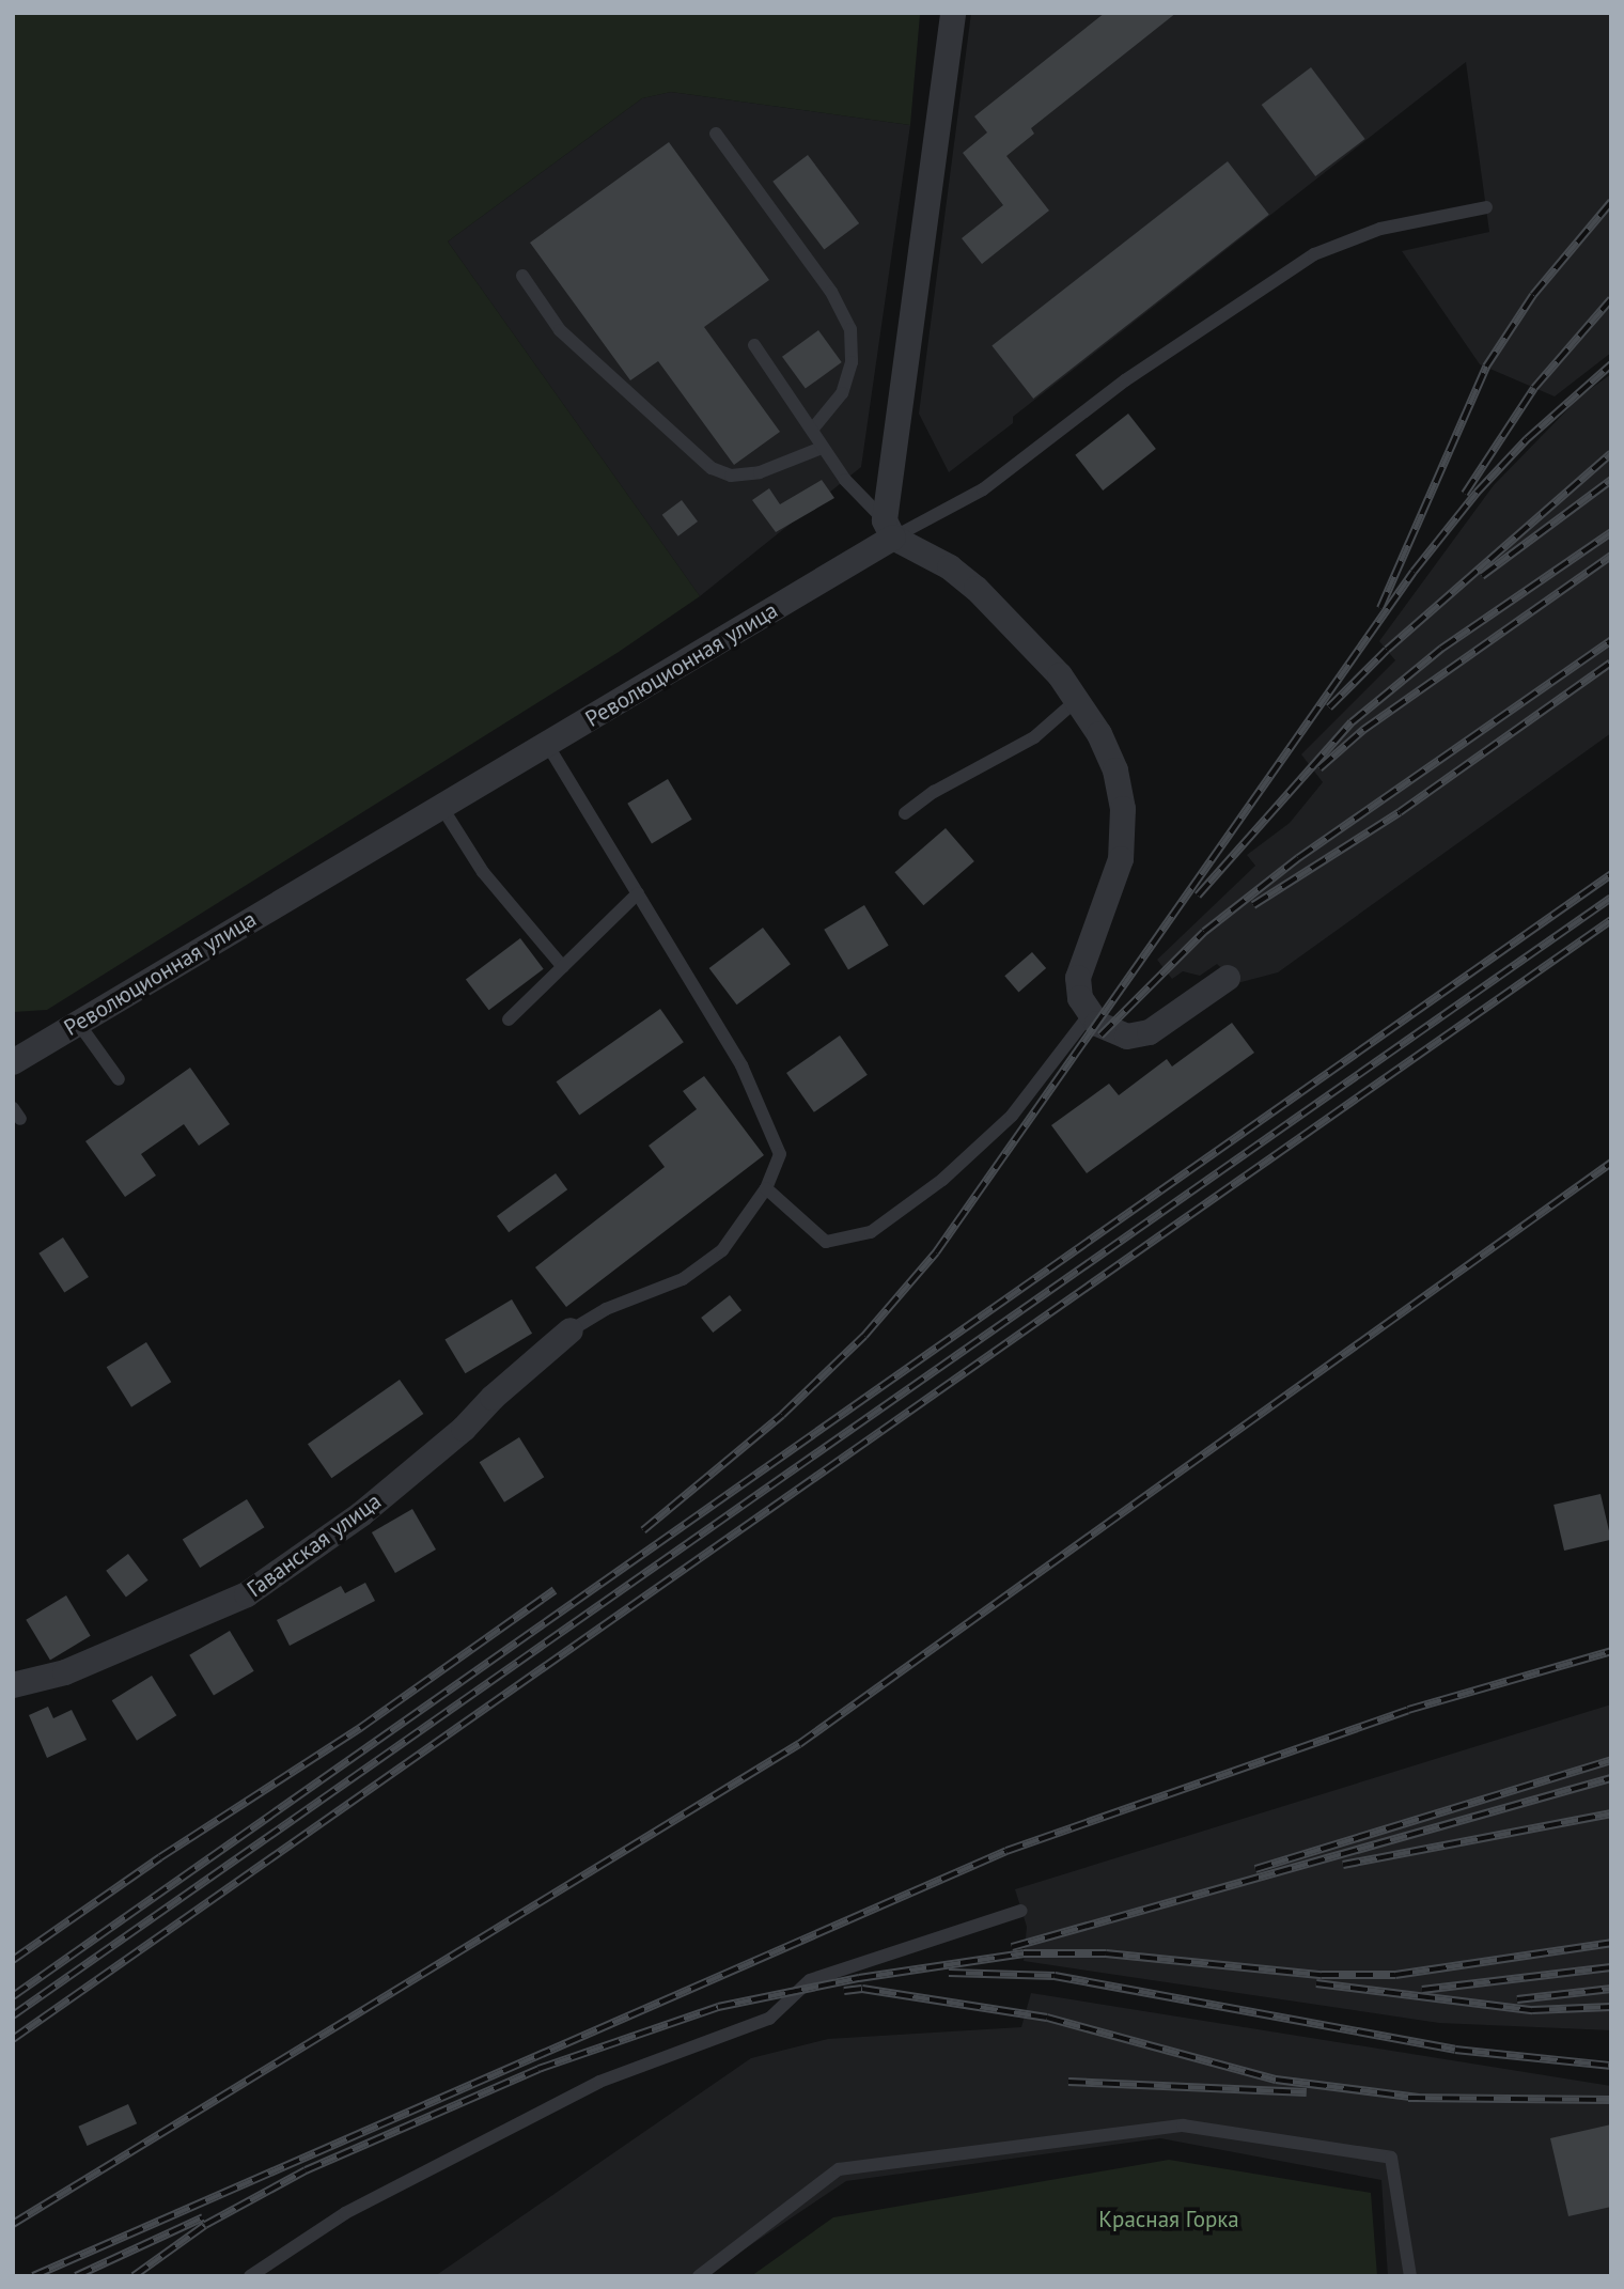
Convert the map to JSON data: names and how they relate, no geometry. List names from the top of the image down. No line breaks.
{"streets":{"street":["Революционная улица","Гаванская улица"]},"parks":["Красная Горка"]}
